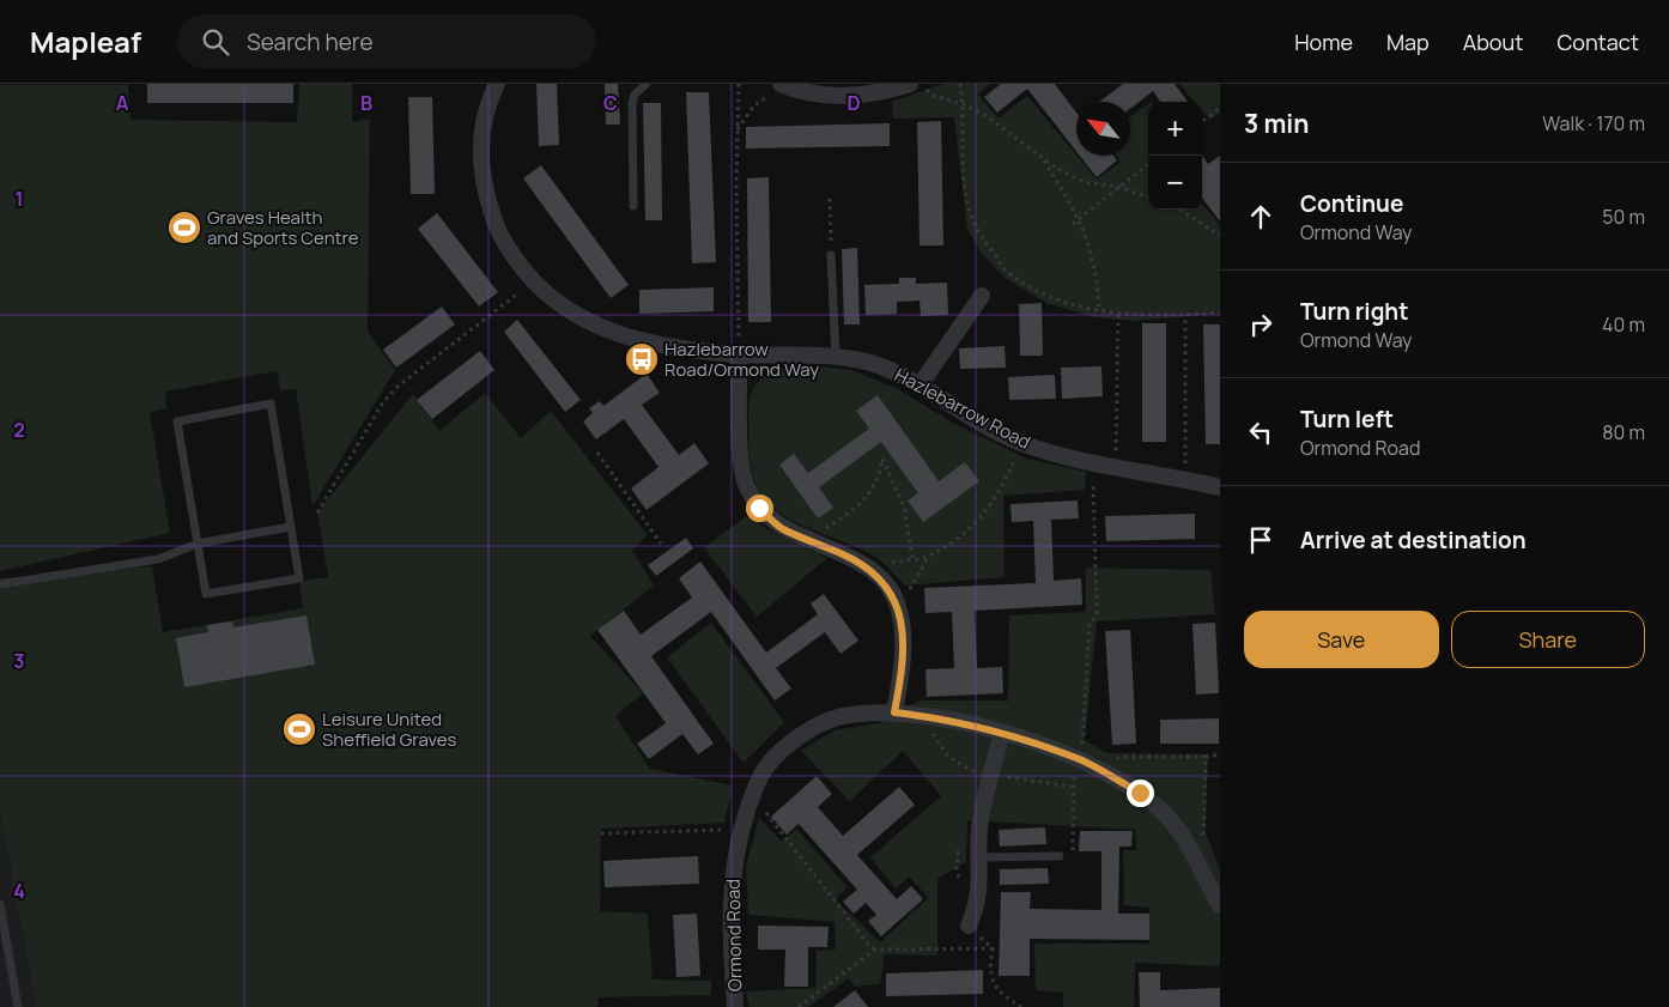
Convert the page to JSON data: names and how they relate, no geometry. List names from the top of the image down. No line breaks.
{"streets":{"street":["Hazlebarrow Road","Ormond Road"]},"places":{"sports":["Graves Health and Sports Centre","Leisure United Sheffield Graves"],"bus stop":["Hazlebarrow Road/Ormond Way"]},"north":"top left","page":{"header":"Mapleaf","search":"Search here","nav":["Home","Map","About","Contact"],"heading":["3 min","Walk · 170 m"],"map_buttons":["+","−"],"list":[["Continue","Ormond Way","50 m"],["Turn right","Ormond Way","40 m"],["Turn left","Ormond Road","80 m"],"Arrive at destination"],"buttons":["Save","Share"]},"grid":{"columns":["A","B","C","D"],"rows":["1","2","3","4"]}}
